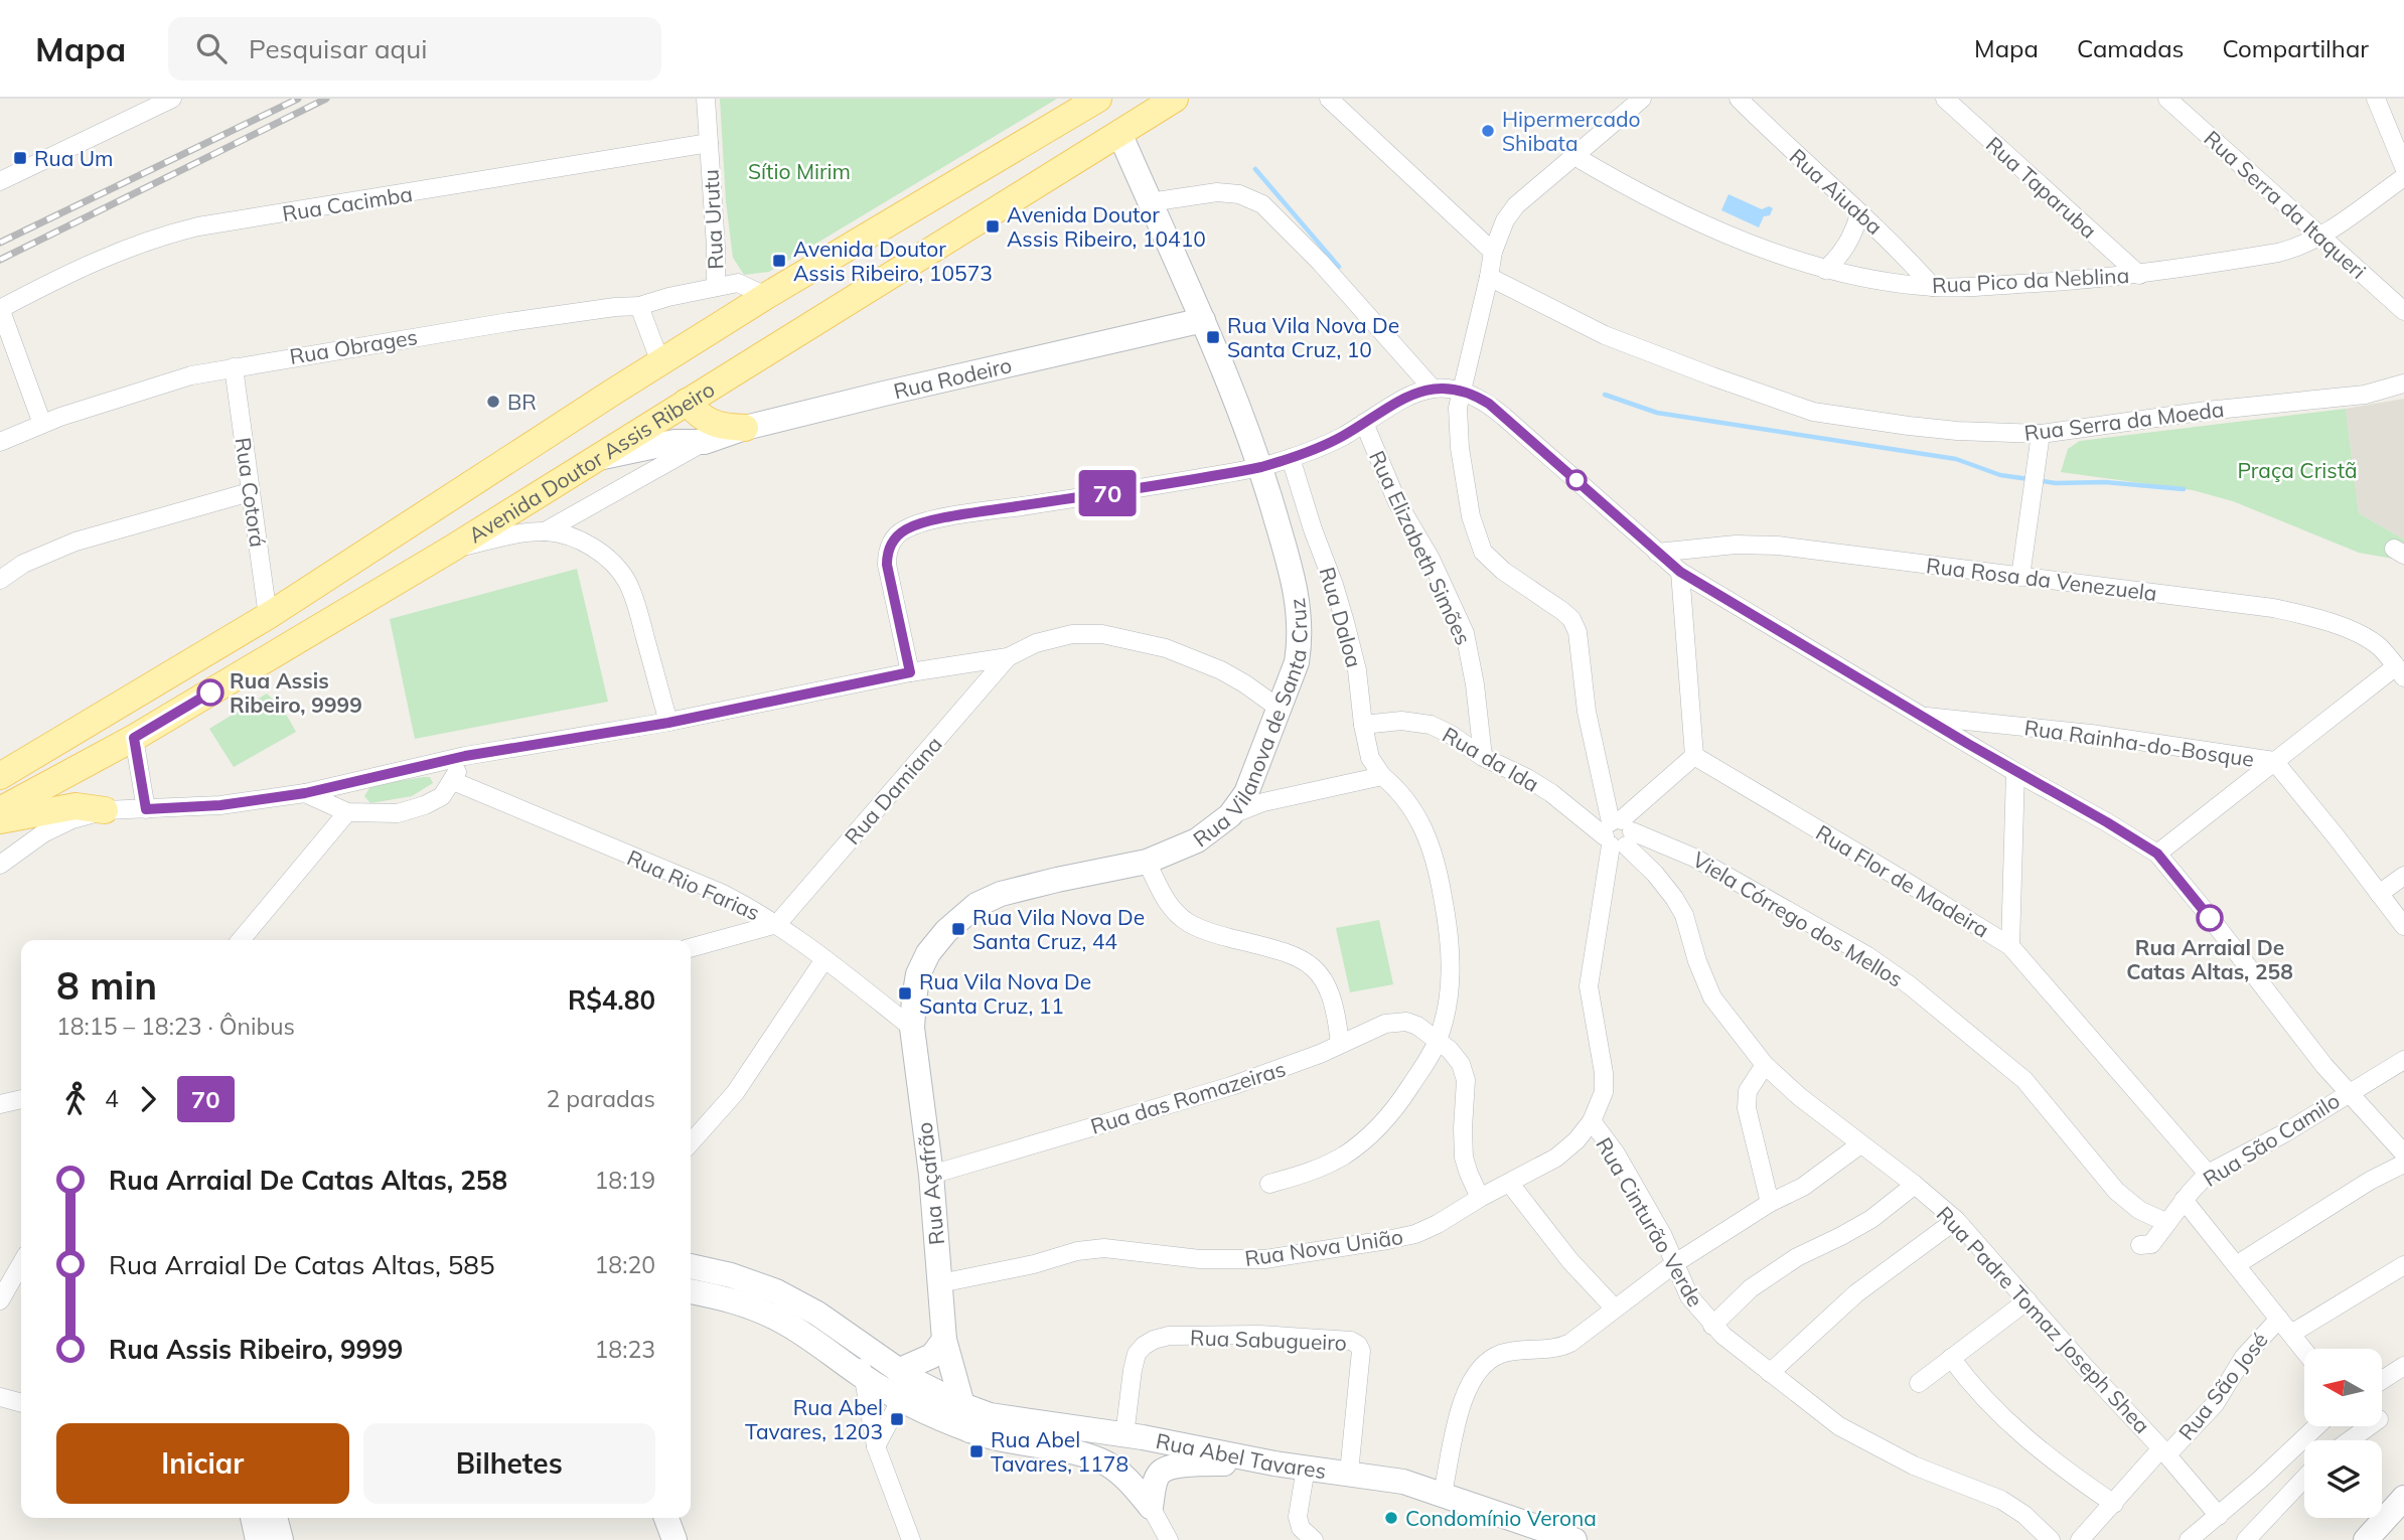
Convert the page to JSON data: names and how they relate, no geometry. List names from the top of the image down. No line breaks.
{"streets":{"main road":["Avenida Doutor Assis Ribeiro"],"street":["Rua Taparuba","Rua Aiuaba","Rua Cacimba","Rua Serra da Itaqueri","Rua Urutu","Rua Pico da Neblina","Rua Obrages","Rua Rodeiro","Rua Serra da Moeda","Rua Cotorá","Rua Elizabeth Simões","Rua Rosa da Venezuela","Rua Daloa","Rua Vilanova de Santa Cruz","Rua Rainha-do-Bosque","Rua da Ida","Rua Damiana","Rua Flor de Madeira","Rua Rio Farias","Viela Córrego dos Mellos","Rua das Romazeiras","Rua São Camilo","Rua Açafrão","Rua Cinturão Verde","Rua Nova União","Rua Padre Tomaz Joseph Shea","Rua Sabugueiro","Rua São José","Rua Abel Tavares"]},"crossings":[["Rua Taparuba","Rua Pico da Neblina"],["Rua Aiuaba","Rua Pico da Neblina"],["Rua Cacimba","Rua Urutu"],["Rua Serra da Itaqueri","Rua Pico da Neblina"],["Rua Urutu","Rua Obrages"],["Rua Urutu","Avenida Doutor Assis Ribeiro"],["Rua Pico da Neblina","Rua Cinturão Verde"],["Rua Obrages","Rua Cotorá"],["Rua Rodeiro","Avenida Doutor Assis Ribeiro"],["Rua Rodeiro","Rua Vilanova de Santa Cruz"],["Rua Serra da Moeda","Rua Cinturão Verde"],["Avenida Doutor Assis Ribeiro","Rua Cotorá"],["Avenida Doutor Assis Ribeiro","Rua Vilanova de Santa Cruz"],["Rua Elizabeth Simões","Rua da Ida"],["Rua Daloa","Rua da Ida"],["Rua Daloa","Rua das Romazeiras"],["Rua Vilanova de Santa Cruz","Rua Rio Farias"],["Rua Vilanova de Santa Cruz","Rua Açafrão"],["Rua da Ida","Viela Córrego dos Mellos"],["Rua da Ida","Rua Cinturão Verde"],["Rua da Ida","Rua Padre Tomaz Joseph Shea"],["Rua Damiana","Rua Rio Farias"],["Rua Flor de Madeira","Rua São Camilo"],["Rua Rio Farias","Rua Açafrão"],["Viela Córrego dos Mellos","Rua São Camilo"],["Viela Córrego dos Mellos","Rua Cinturão Verde"],["Viela Córrego dos Mellos","Rua Padre Tomaz Joseph Shea"],["Rua das Romazeiras","Rua Açafrão"],["Rua das Romazeiras","Rua Nova União"],["Rua Açafrão","Rua Nova União"],["Rua Açafrão","Rua Abel Tavares"],["Rua Cinturão Verde","Rua Nova União"],["Rua Cinturão Verde","Rua Padre Tomaz Joseph Shea"],["Rua Padre Tomaz Joseph Shea","Rua São José"],["Rua Sabugueiro","Rua Abel Tavares"]],"parks":["Sítio Mirim","Praça Cristã"],"places":{"other":["Hipermercado Shibata","BR","Rua Assis Ribeiro, 9999","Rua Arraial De Catas Altas, 258","Condomínio Verona"],"transit":["Rua Um","Avenida Doutor Assis Ribeiro, 10410","Avenida Doutor Assis Ribeiro, 10573","Rua Vila Nova De Santa Cruz, 10","Rua Vila Nova De Santa Cruz, 44","Rua Vila Nova De Santa Cruz, 11","Rua Abel Tavares, 1203","Rua Abel Tavares, 1178"]},"lines":["bus line 70"],"north":"left","page":{"header":"Mapa","search":"Pesquisar aqui","nav":["Mapa","Camadas","Compartilhar"],"on_map":"70","heading":["8 min","18:15 – 18:23 · Ônibus","R$4.80"],"legs":["4","70","2 paradas"],"list":[{"name":"Rua Arraial De Catas Altas, 258","value":"18:19"},{"name":"Rua Arraial De Catas Altas, 585","value":"18:20"},{"name":"Rua Assis Ribeiro, 9999","value":"18:23"}],"buttons":["Iniciar","Bilhetes"]}}
